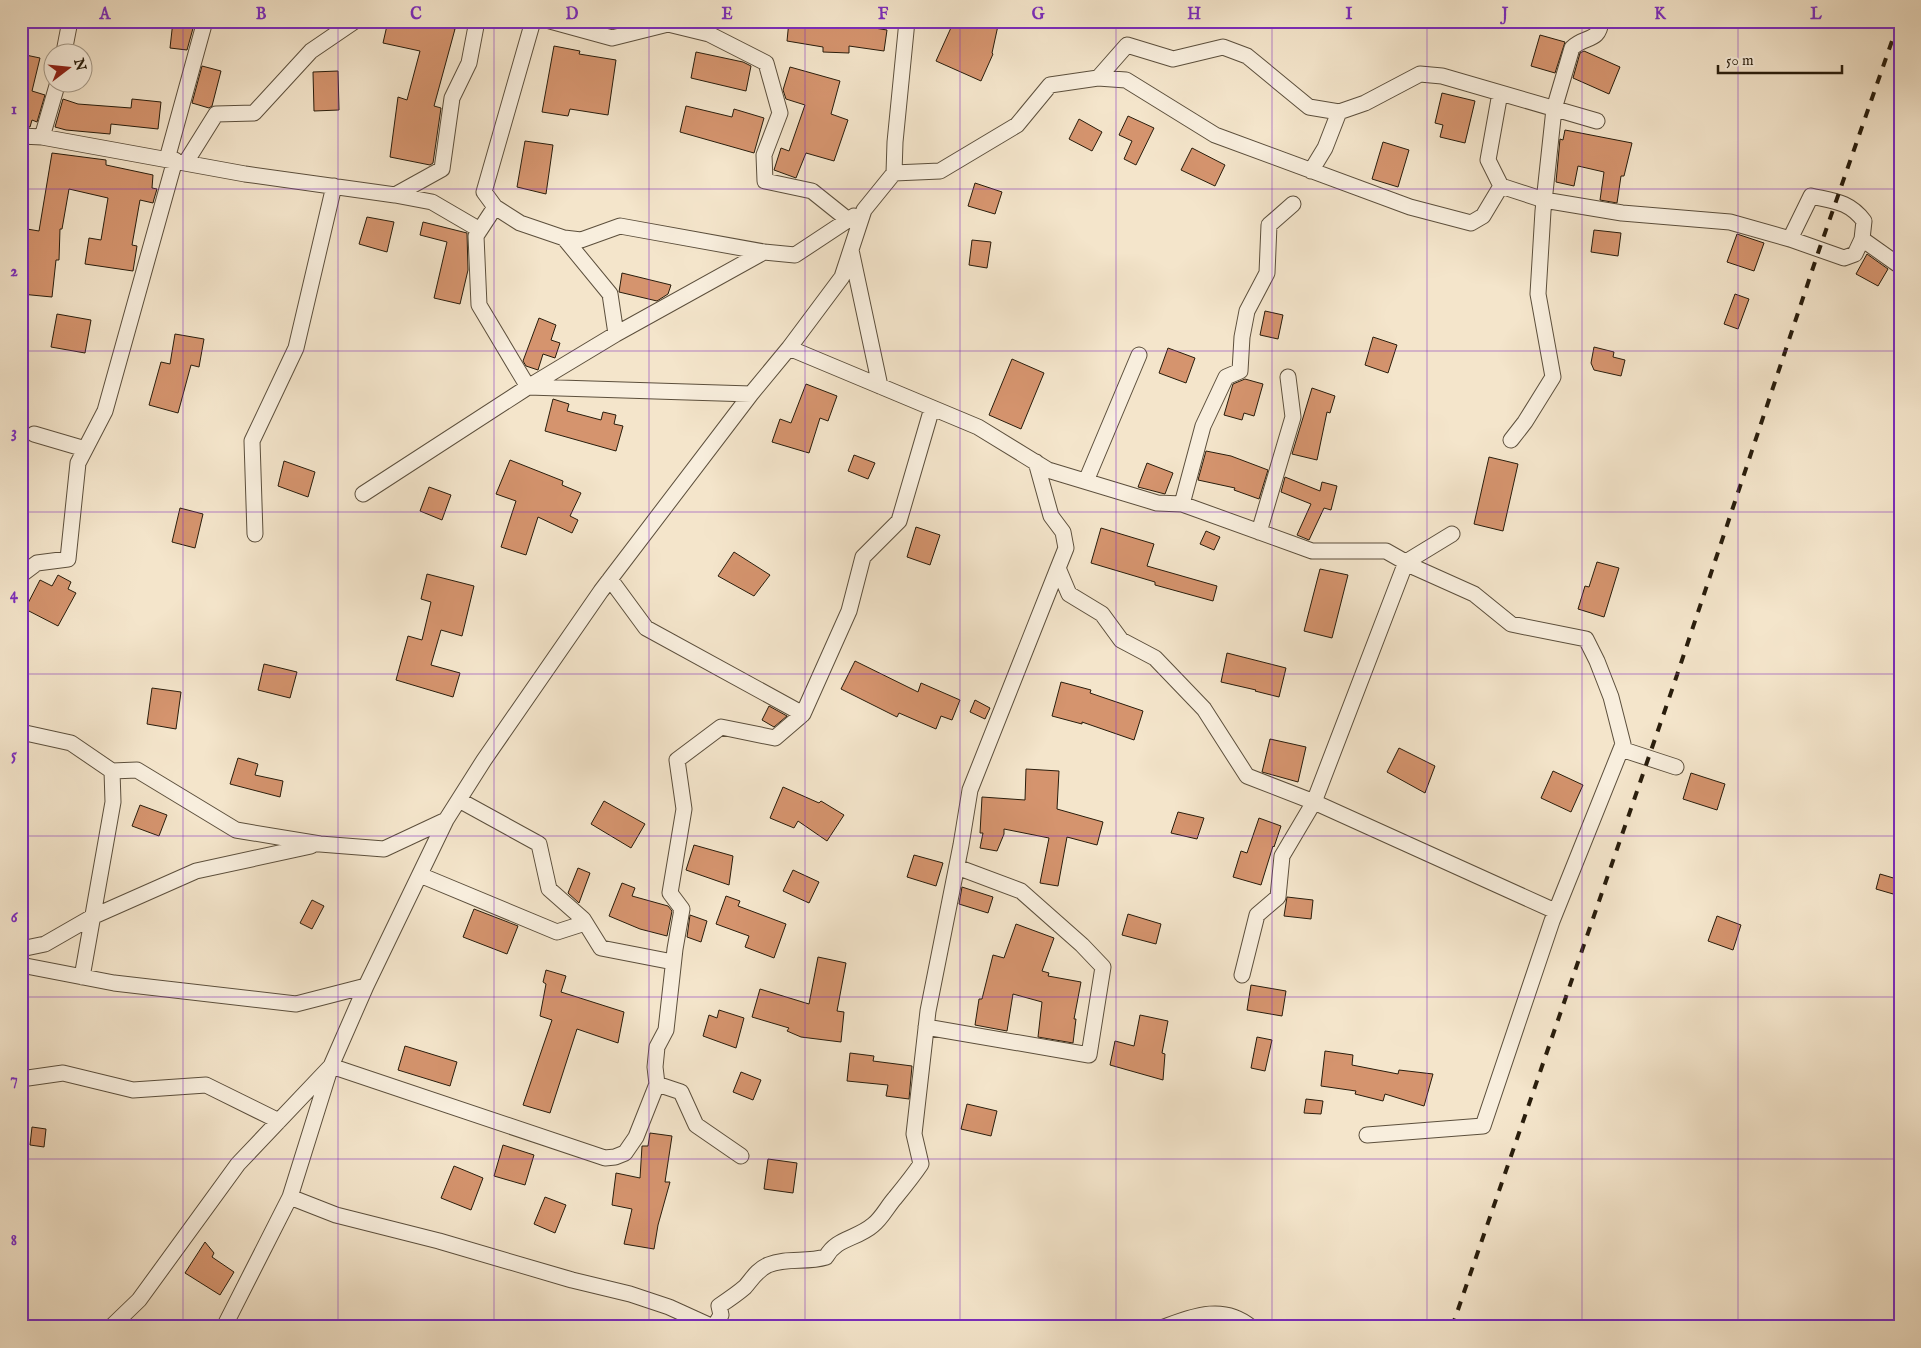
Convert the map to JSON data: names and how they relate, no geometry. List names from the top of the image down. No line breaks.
{"scale_bar":"50 m","north":"right","grid":{"columns":["A","B","C","D","E","F","G","H","I","J","K","L"],"rows":["1","2","3","4","5","6","7","8"]}}
